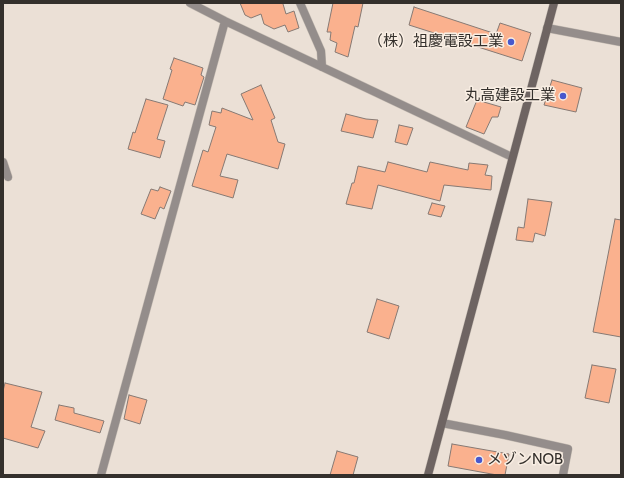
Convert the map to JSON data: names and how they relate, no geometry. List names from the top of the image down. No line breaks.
{"places":["（株）祖慶電設工業","丸高建設工業","メゾンNOB"]}
